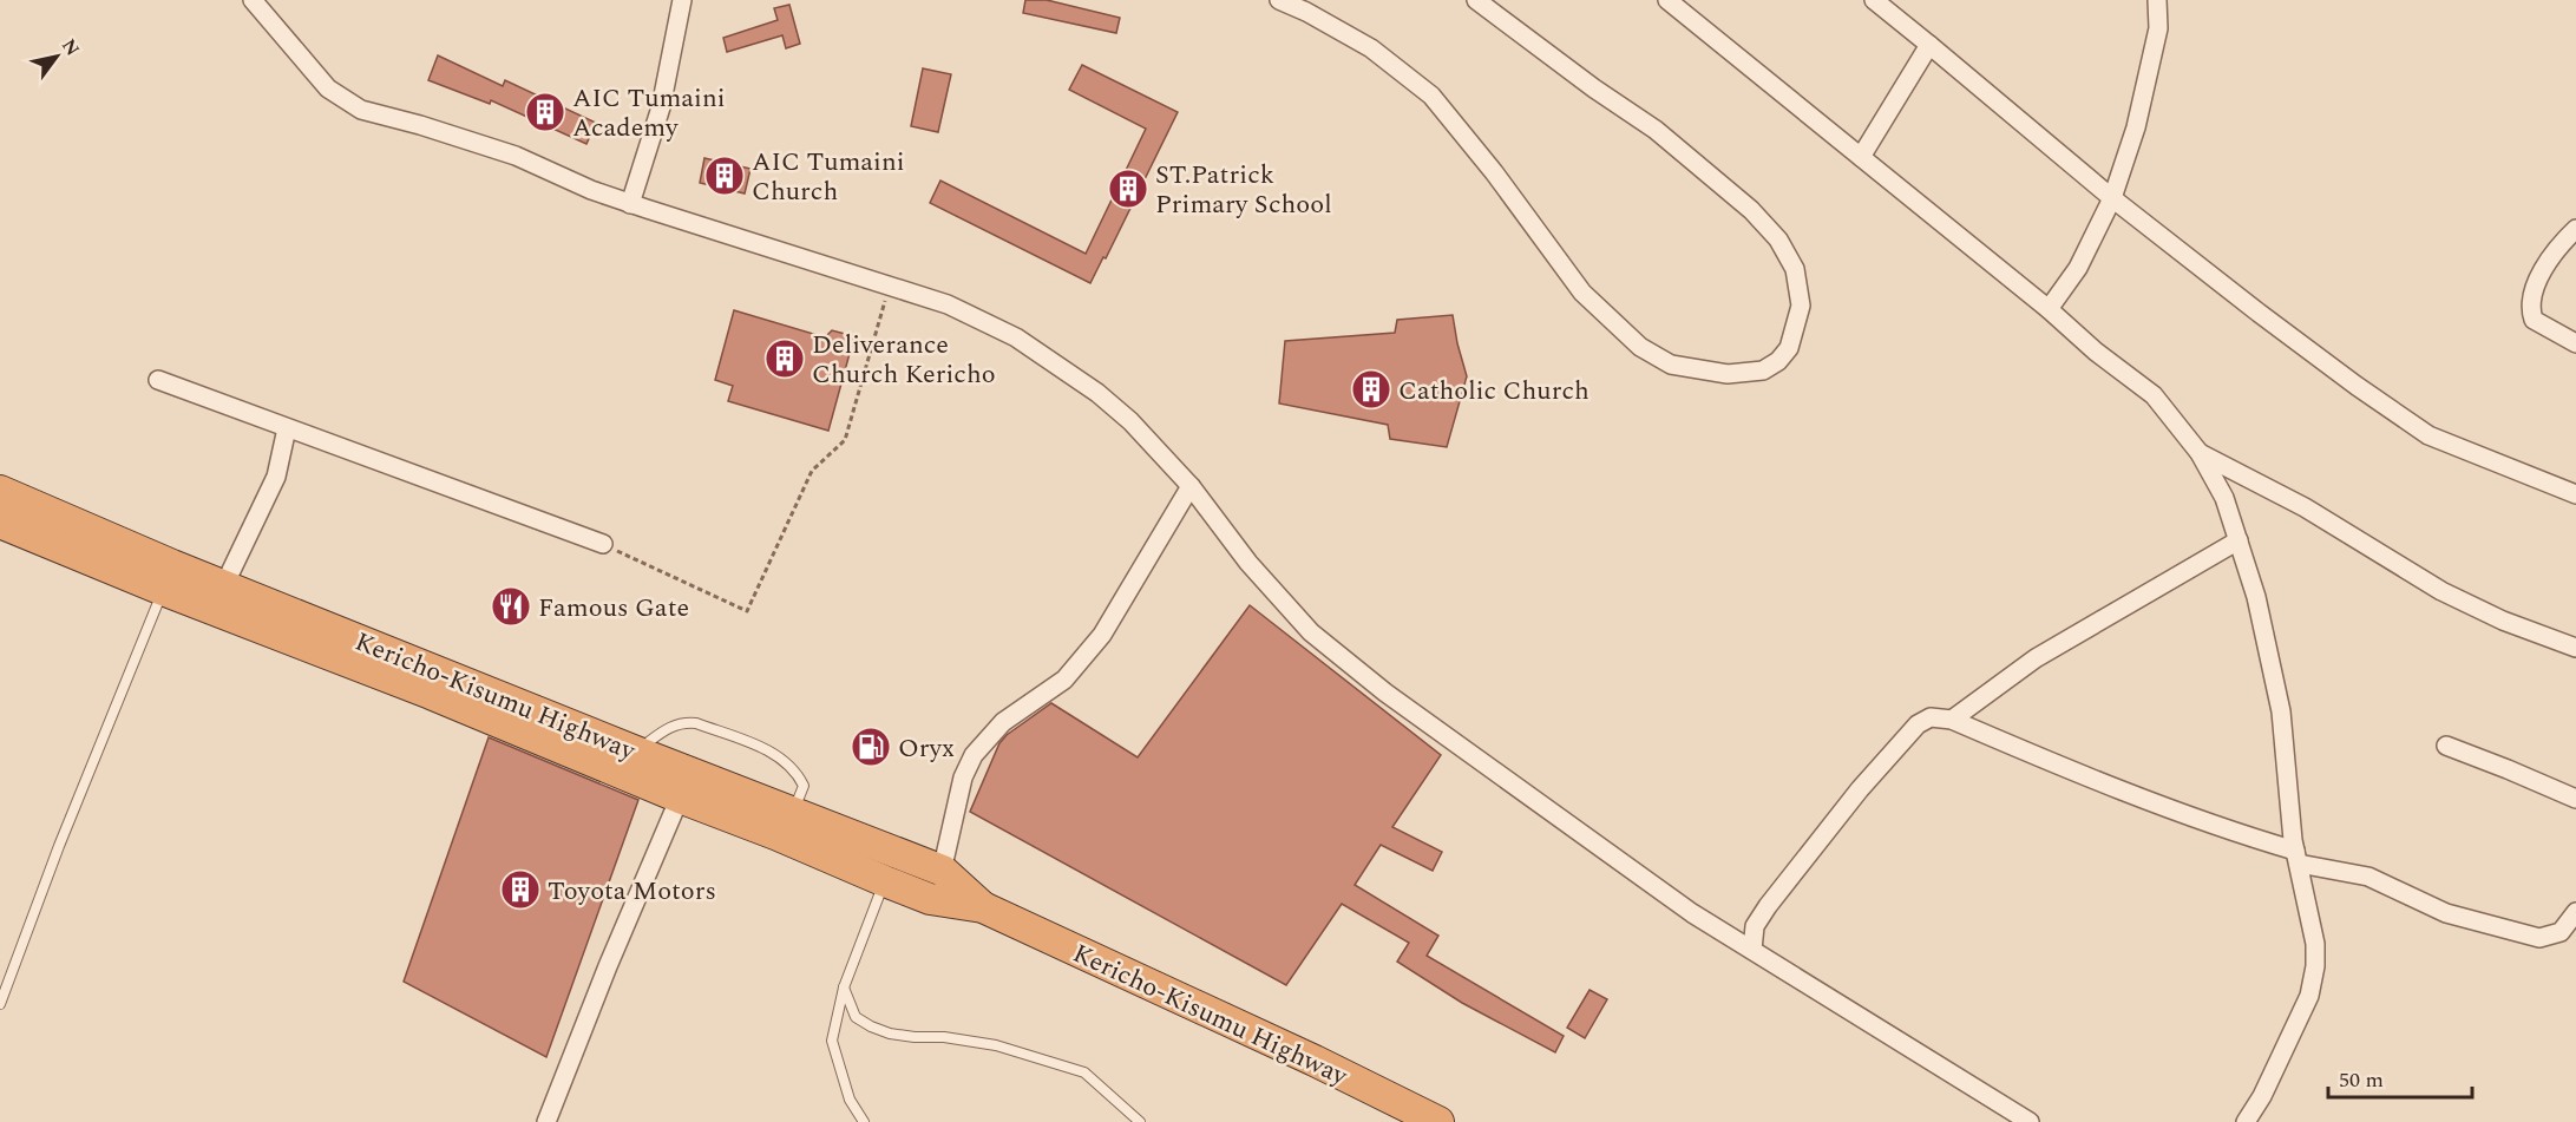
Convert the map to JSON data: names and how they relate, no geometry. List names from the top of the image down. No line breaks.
{"streets":{"highway":["Kericho-Kisumu Highway"]},"places":{"building":["AIC Tumaini Academy","AIC Tumaini Church","ST.Patrick Primary School","Deliverance Church Kericho","Catholic Church","Toyota Motors"],"restaurant":["Famous Gate"],"fuel station":["Oryx"]},"scale_bar":"50 m","north":"top right"}
